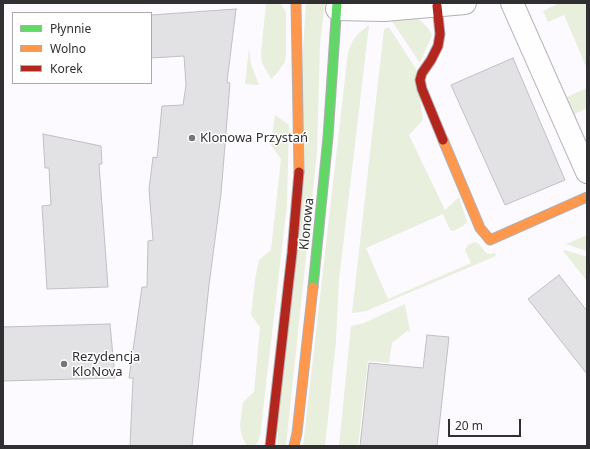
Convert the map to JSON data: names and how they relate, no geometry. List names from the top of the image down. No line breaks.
{"streets":{"street":["Klonowa"]},"places":["Klonowa Przystań","Rezydencja KloNova"],"legend":["Płynnie","Wolno","Korek"],"scale_bar":"20 m"}
